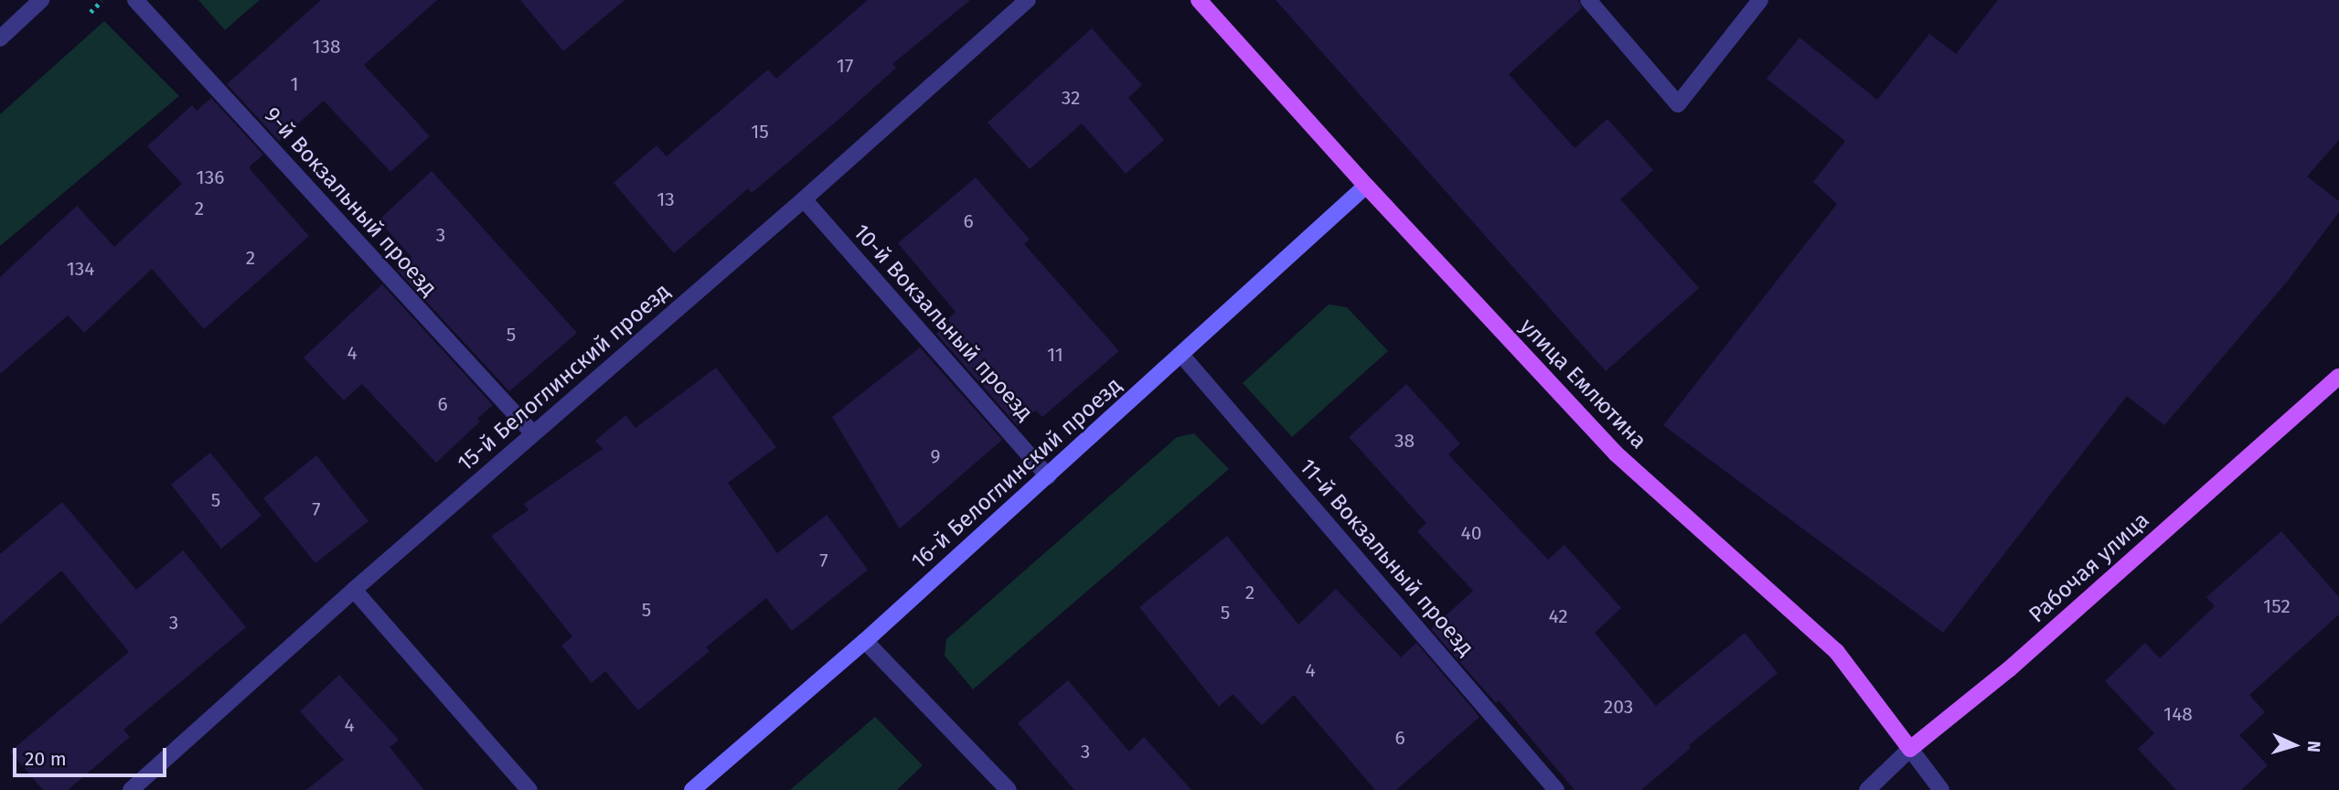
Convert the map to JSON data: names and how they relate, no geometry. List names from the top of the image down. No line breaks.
{"streets":{"main road":["улица Емлютина","Рабочая улица"],"street":["9-й Вокзальный проезд","10-й Вокзальный проезд","15-й Белоглинский проезд","16-й Белоглинский проезд","11-й Вокзальный проезд"]},"crossings":[["9-й Вокзальный проезд","15-й Белоглинский проезд"],["10-й Вокзальный проезд","15-й Белоглинский проезд"],["10-й Вокзальный проезд","16-й Белоглинский проезд"],["улица Емлютина","16-й Белоглинский проезд"],["улица Емлютина","Рабочая улица"],["16-й Белоглинский проезд","11-й Вокзальный проезд"]],"house_numbers":["138","17","1","32","15","136","13","2","6","3","2","134","5","4","11","6","38","9","5","7","40","7","2","152","5","5","42","3","4","203","148","4","6","3"],"scale_bar":"20 m","north":"right"}
